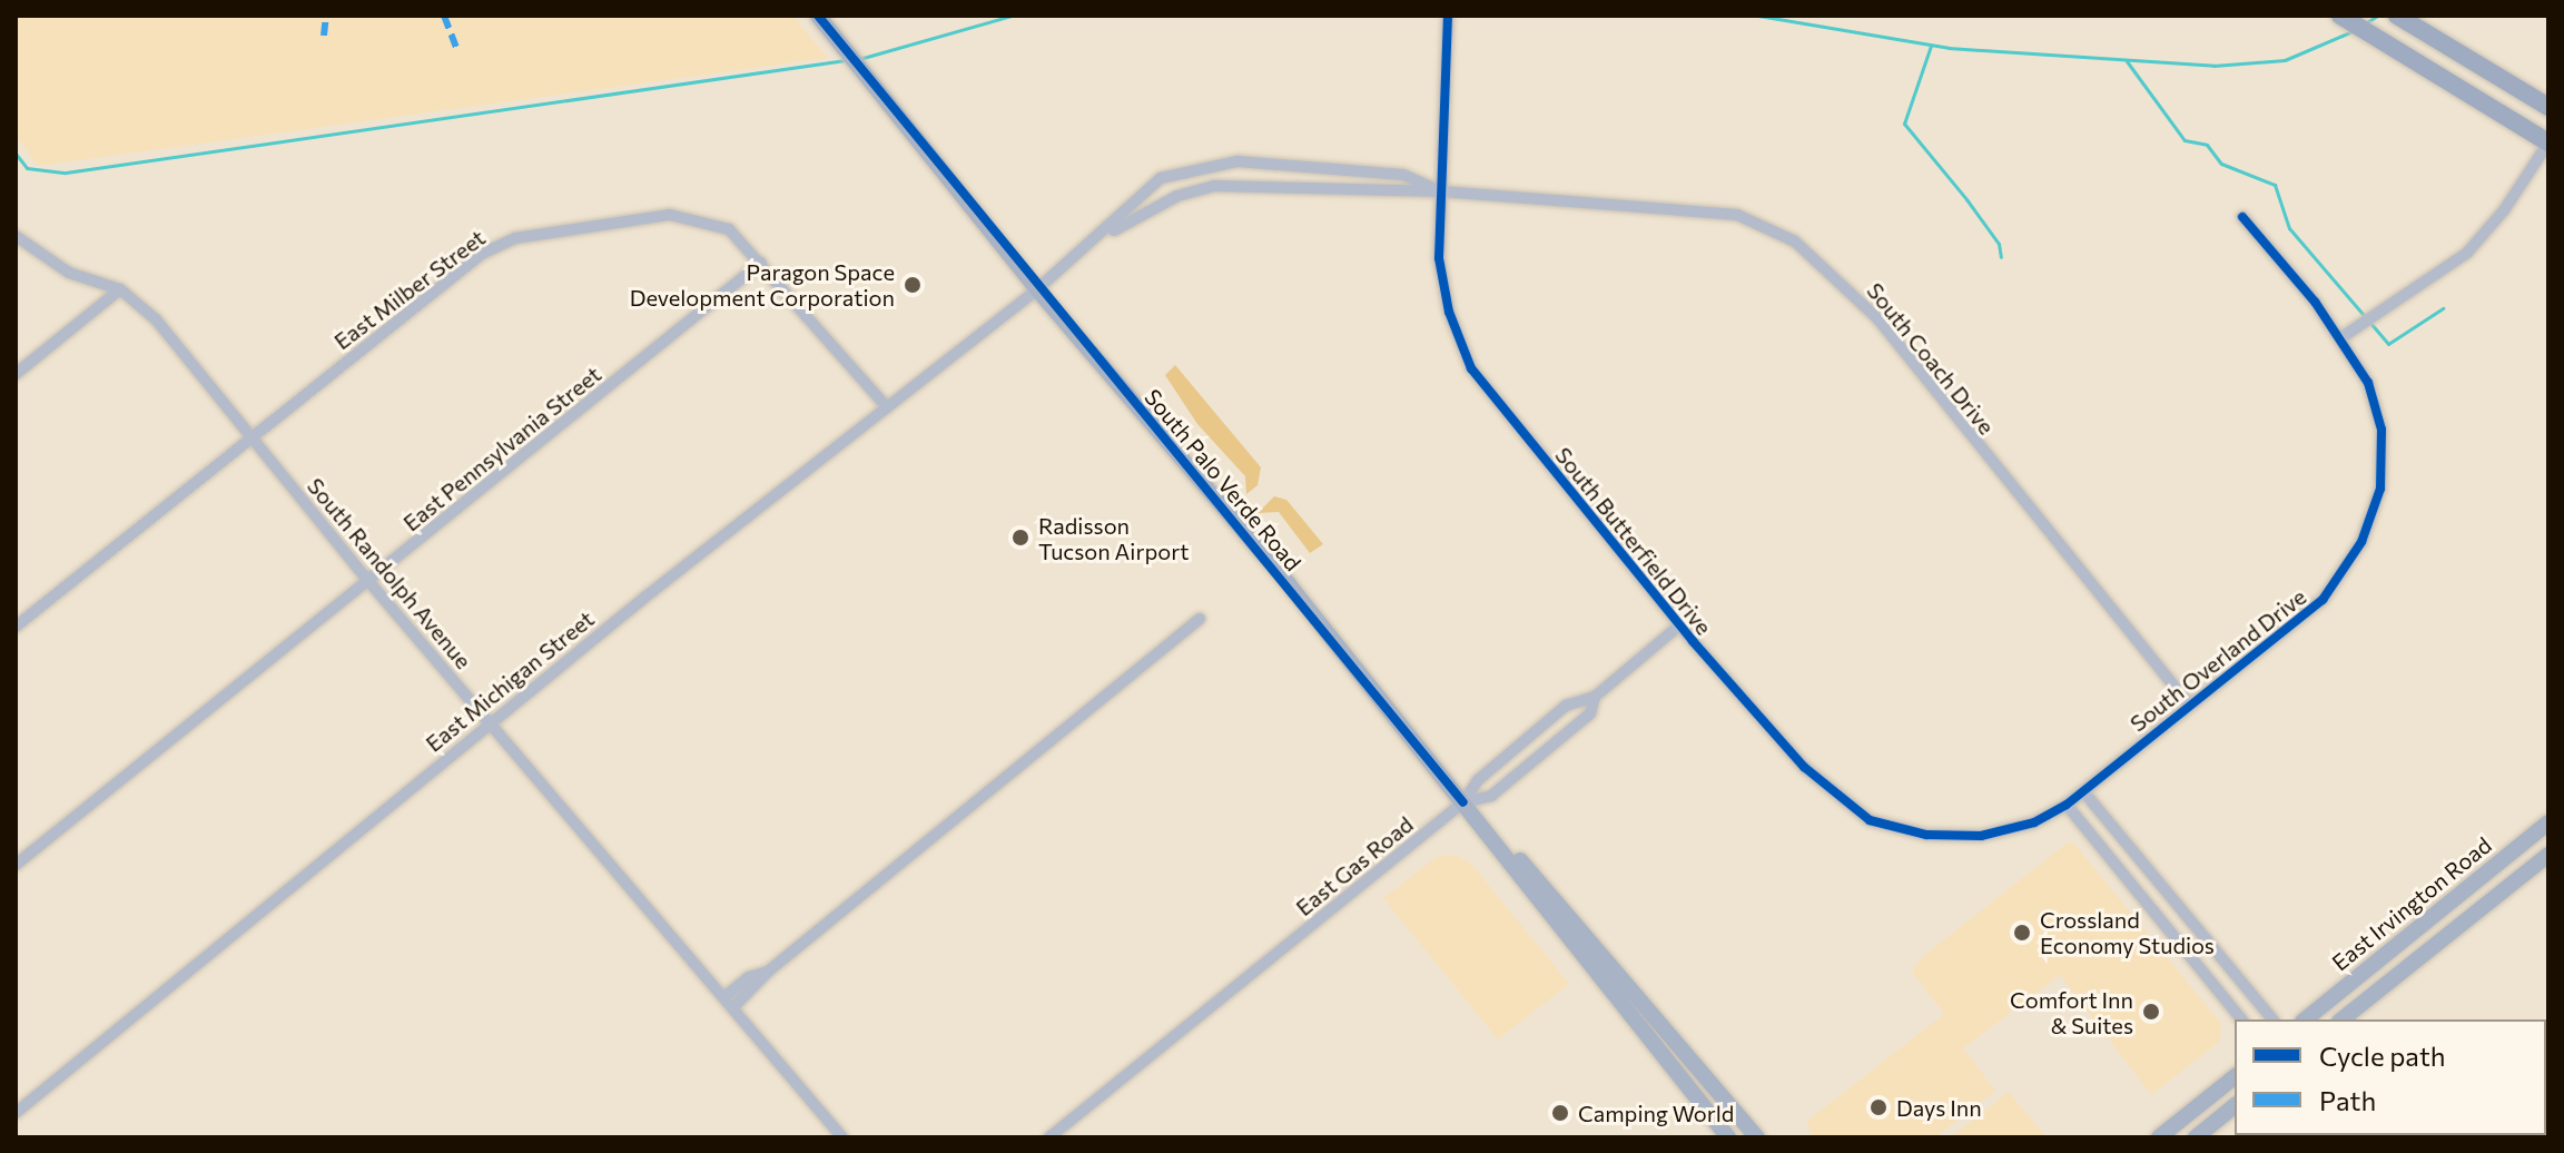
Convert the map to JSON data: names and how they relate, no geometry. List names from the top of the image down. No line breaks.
{"streets":{"main road":["South Palo Verde Road","East Irvington Road"],"street":["East Milber Street","South Coach Drive","East Pennsylvania Street","South Butterfield Drive","South Randolph Avenue","South Overland Drive","East Michigan Street","East Gas Road"]},"crossings":[["East Milber Street","East Pennsylvania Street"],["East Milber Street","South Randolph Avenue"],["East Milber Street","East Michigan Street"],["South Coach Drive","South Palo Verde Road"],["South Coach Drive","South Butterfield Drive"],["South Coach Drive","South Overland Drive"],["South Coach Drive","East Michigan Street"],["East Pennsylvania Street","South Randolph Avenue"],["South Palo Verde Road","East Michigan Street"],["South Palo Verde Road","East Gas Road"],["South Butterfield Drive","South Overland Drive"],["South Butterfield Drive","East Gas Road"],["South Randolph Avenue","East Michigan Street"]],"places":["Paragon Space Development Corporation","Radisson Tucson Airport","Crossland Economy Studios","Comfort Inn & Suites","Days Inn","Camping World"],"legend":["Cycle path","Path"]}
